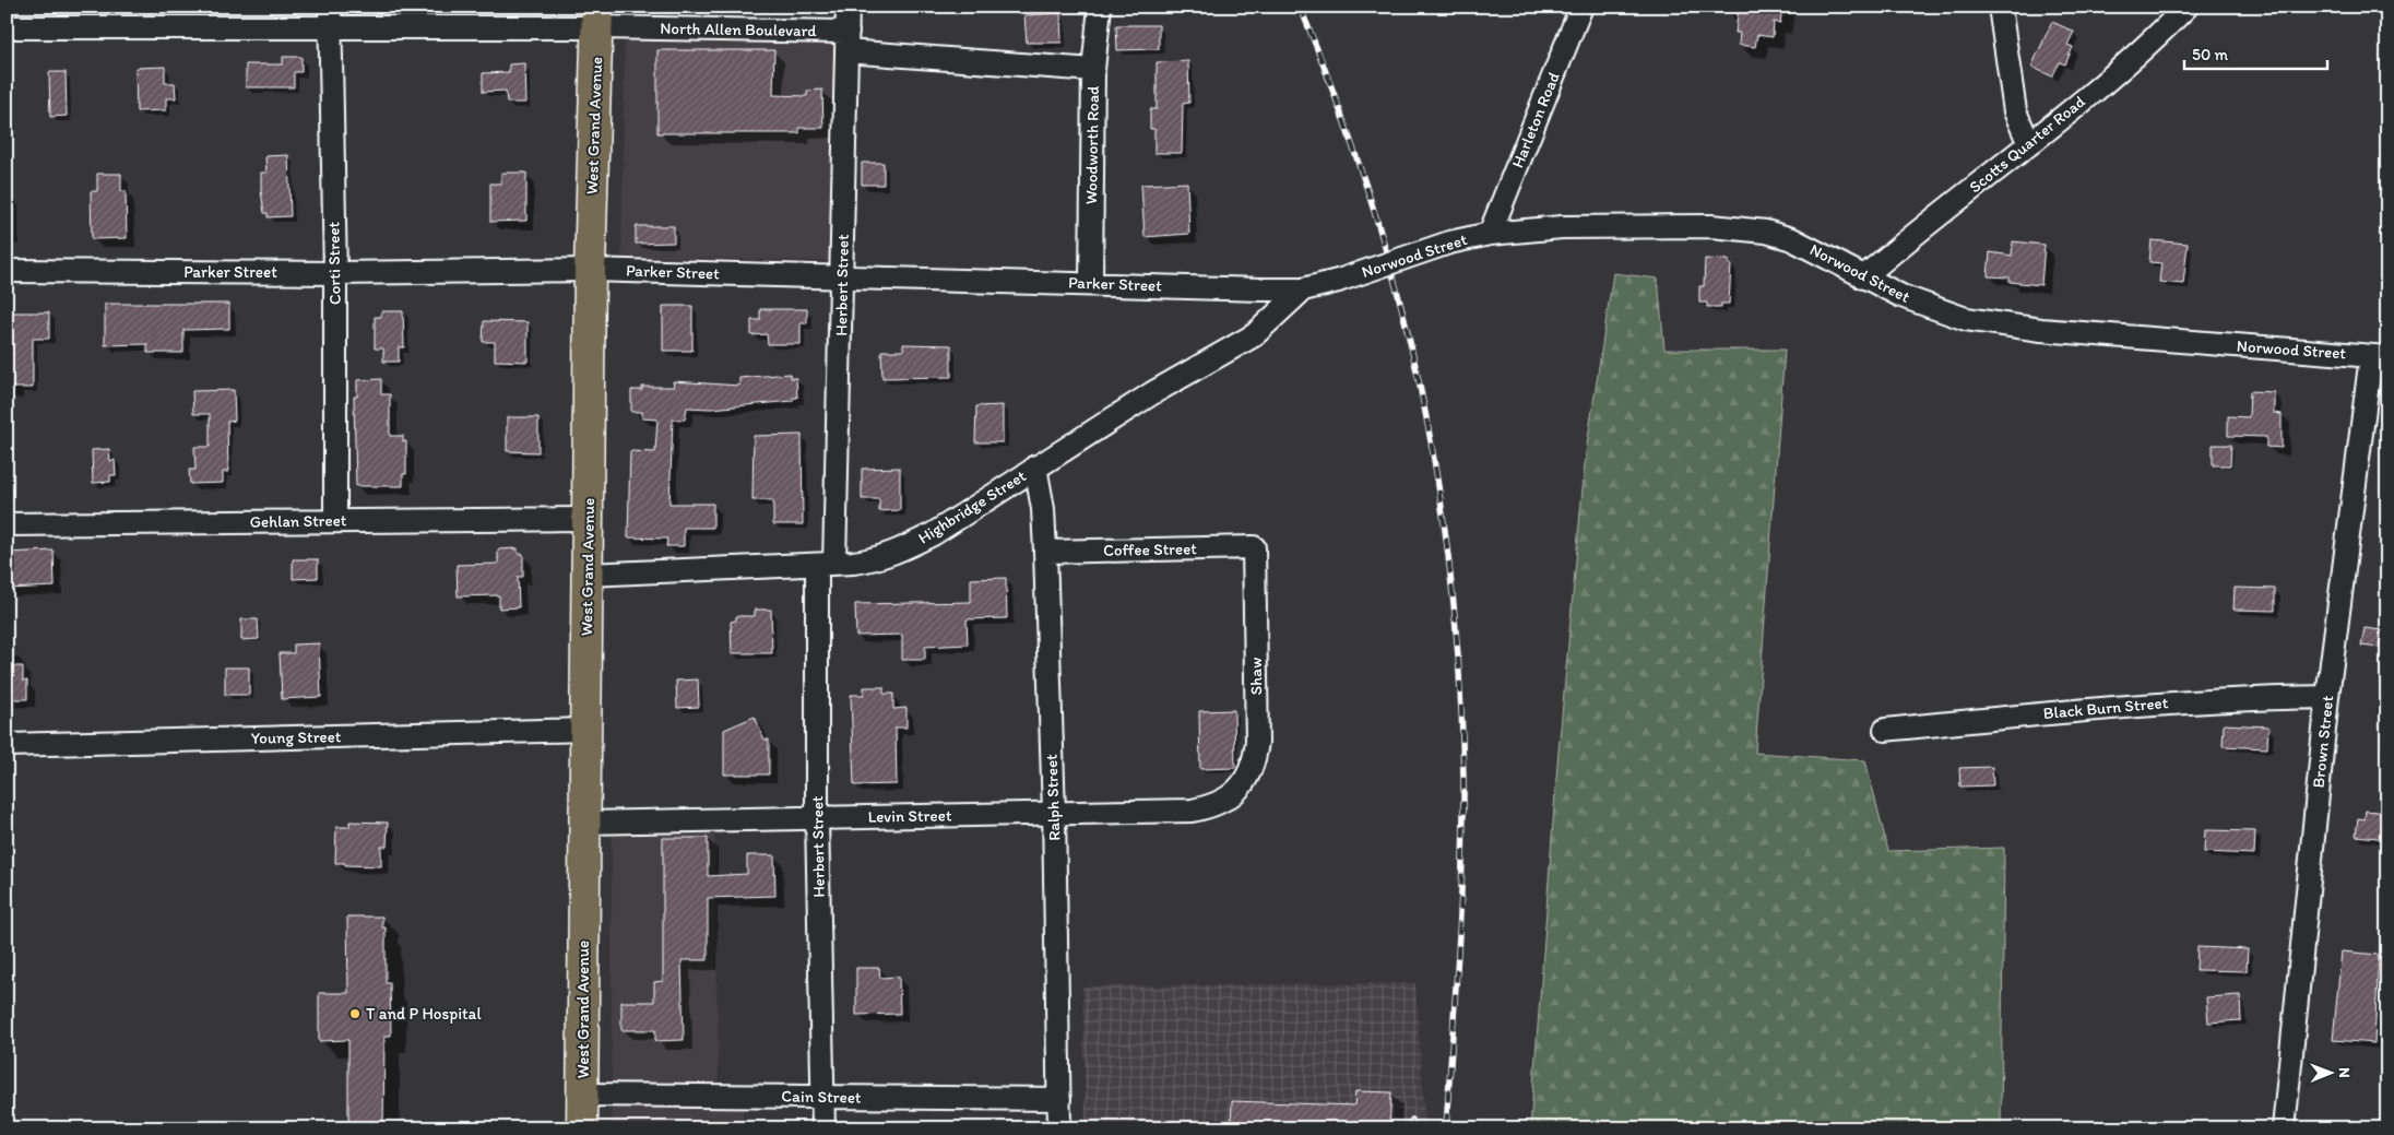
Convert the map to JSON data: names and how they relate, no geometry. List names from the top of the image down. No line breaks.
{"streets":{"highway":["West Grand Avenue"],"street":["North Allen Boulevard","Harleton Road","Scotts Quarter Road","Woodworth Road","Norwood Street","Corti Street","Parker Street","Herbert Street","Highbridge Street","Gehlan Street","Coffee Street","Shaw","Black Burn Street","Young Street","Brown Street","Ralph Street","Levin Street","Cain Street"]},"crossings":[["North Allen Boulevard","West Grand Avenue"],["North Allen Boulevard","Woodworth Road"],["North Allen Boulevard","Corti Street"],["North Allen Boulevard","Herbert Street"],["Harleton Road","Norwood Street"],["West Grand Avenue","Parker Street"],["West Grand Avenue","Highbridge Street"],["West Grand Avenue","Gehlan Street"],["West Grand Avenue","Young Street"],["West Grand Avenue","Levin Street"],["West Grand Avenue","Cain Street"],["Scotts Quarter Road","Norwood Street"],["Woodworth Road","Parker Street"],["Norwood Street","Parker Street"],["Norwood Street","Brown Street"],["Corti Street","Parker Street"],["Corti Street","Gehlan Street"],["Parker Street","Herbert Street"],["Parker Street","Highbridge Street"],["Herbert Street","Highbridge Street"],["Herbert Street","Levin Street"],["Herbert Street","Cain Street"],["Highbridge Street","Ralph Street"],["Coffee Street","Shaw"],["Coffee Street","Ralph Street"],["Shaw","Levin Street"],["Black Burn Street","Brown Street"],["Ralph Street","Levin Street"],["Ralph Street","Cain Street"]],"places":["T and P Hospital"],"scale_bar":"50 m","north":"right"}
